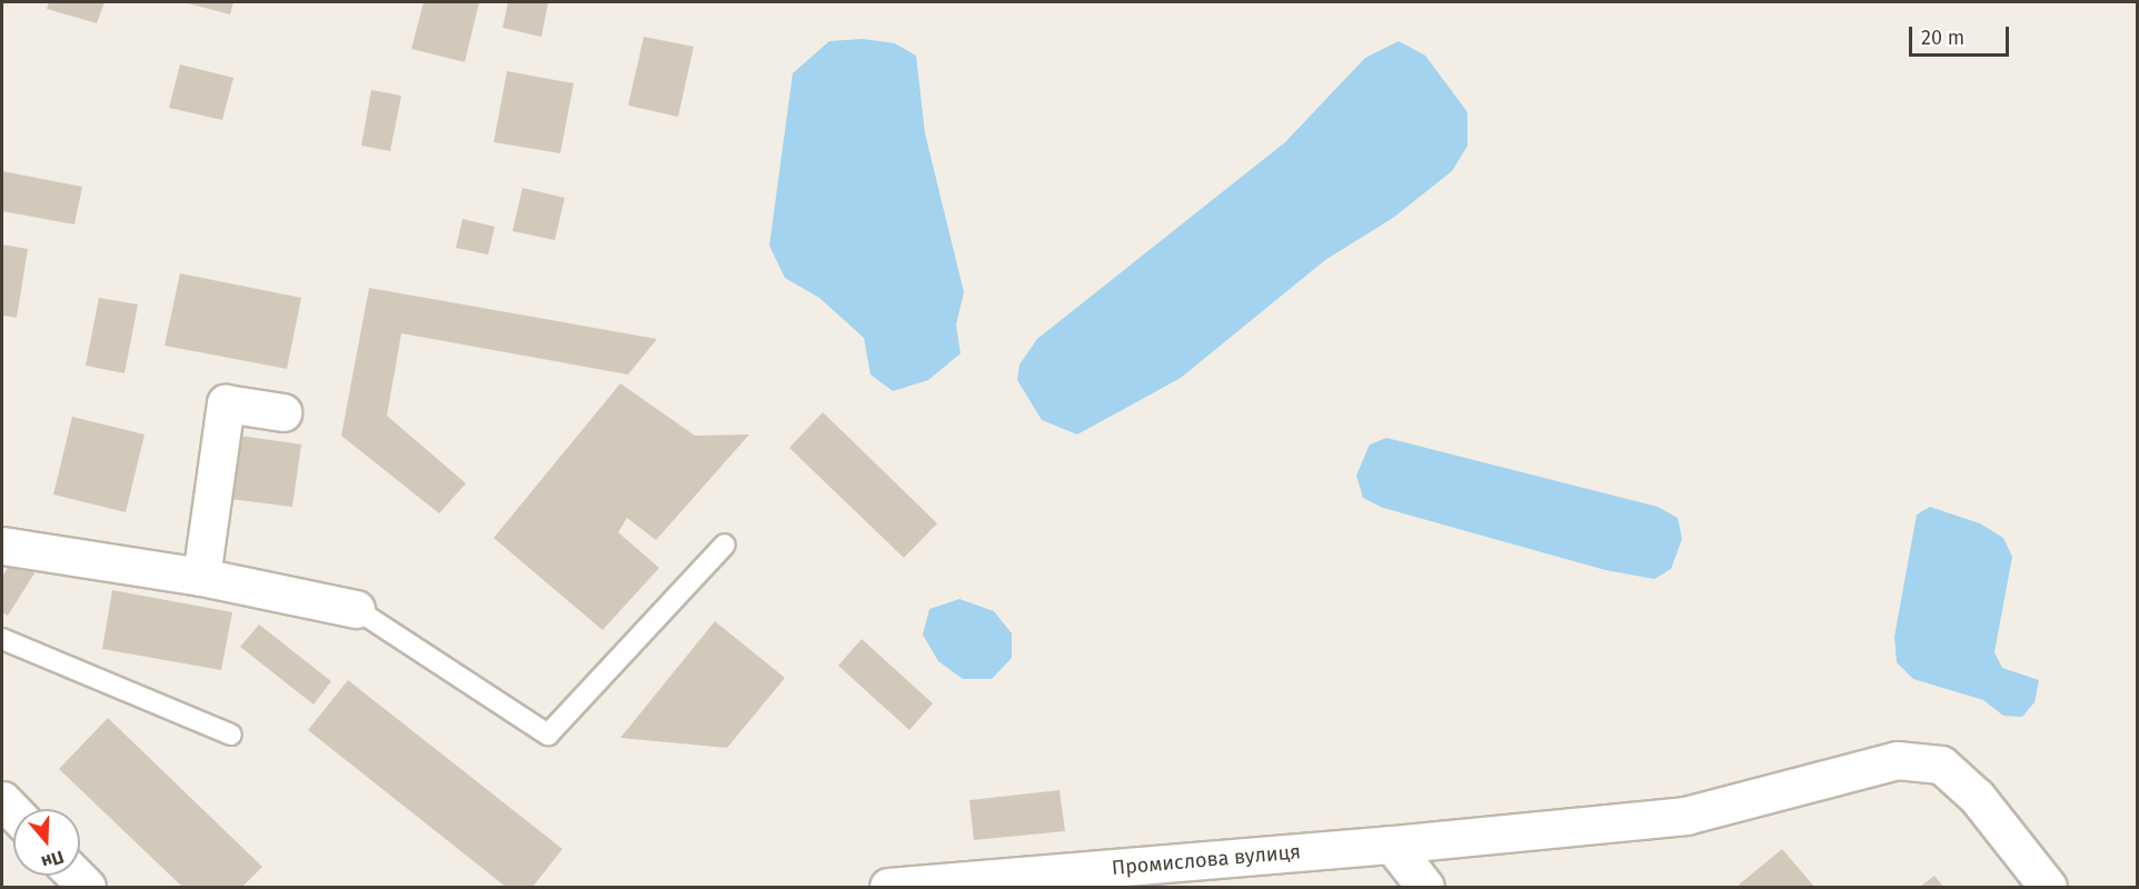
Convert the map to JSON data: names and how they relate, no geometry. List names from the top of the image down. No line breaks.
{"streets":{"street":["Промислова вулиця"]},"scale_bar":"20 m","north":"bottom"}
